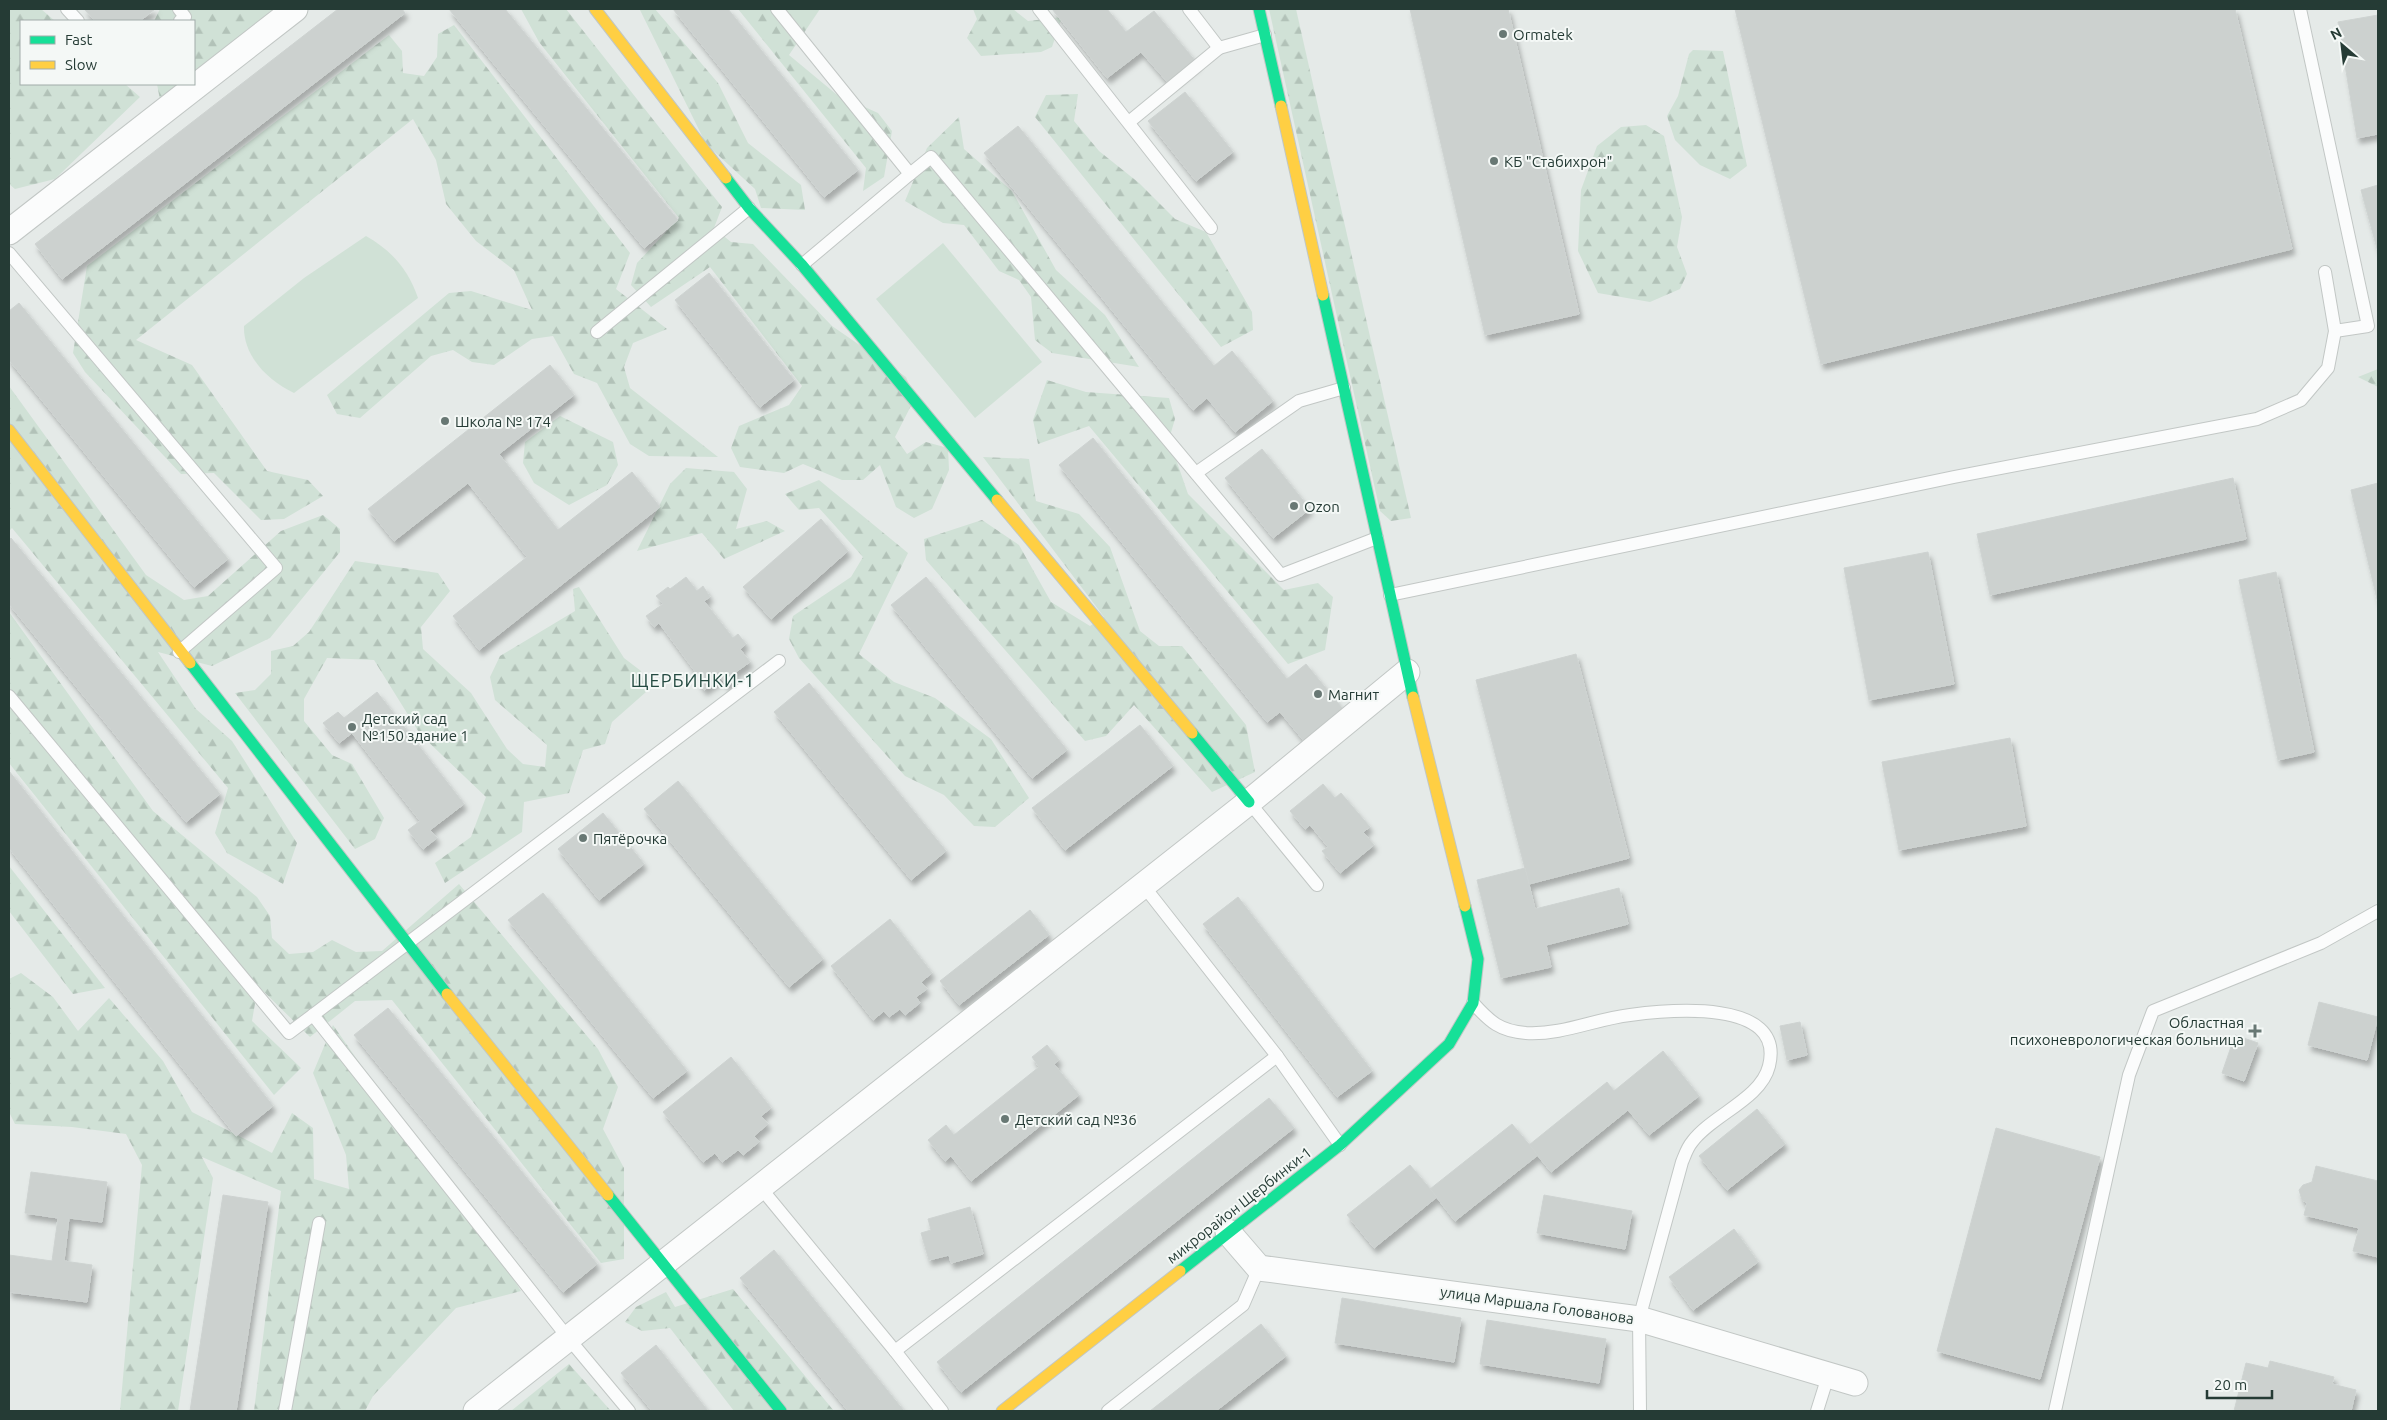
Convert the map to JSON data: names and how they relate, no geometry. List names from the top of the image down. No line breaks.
{"streets":{"street":["микрорайон Щербинки-1","улица Маршала Голованова"]},"districts":["ЩЕРБИНКИ-1"],"places":{"other":["Ormatek","КБ \"Стабихрон\"","Школа № 174","Ozon","Магнит","Детский сад №150 здание 1","Пятёрочка","Детский сад №36"],"health":["Областная психоневрологическая больница"]},"legend":["Fast","Slow"],"scale_bar":"20 m","north":"top left"}
